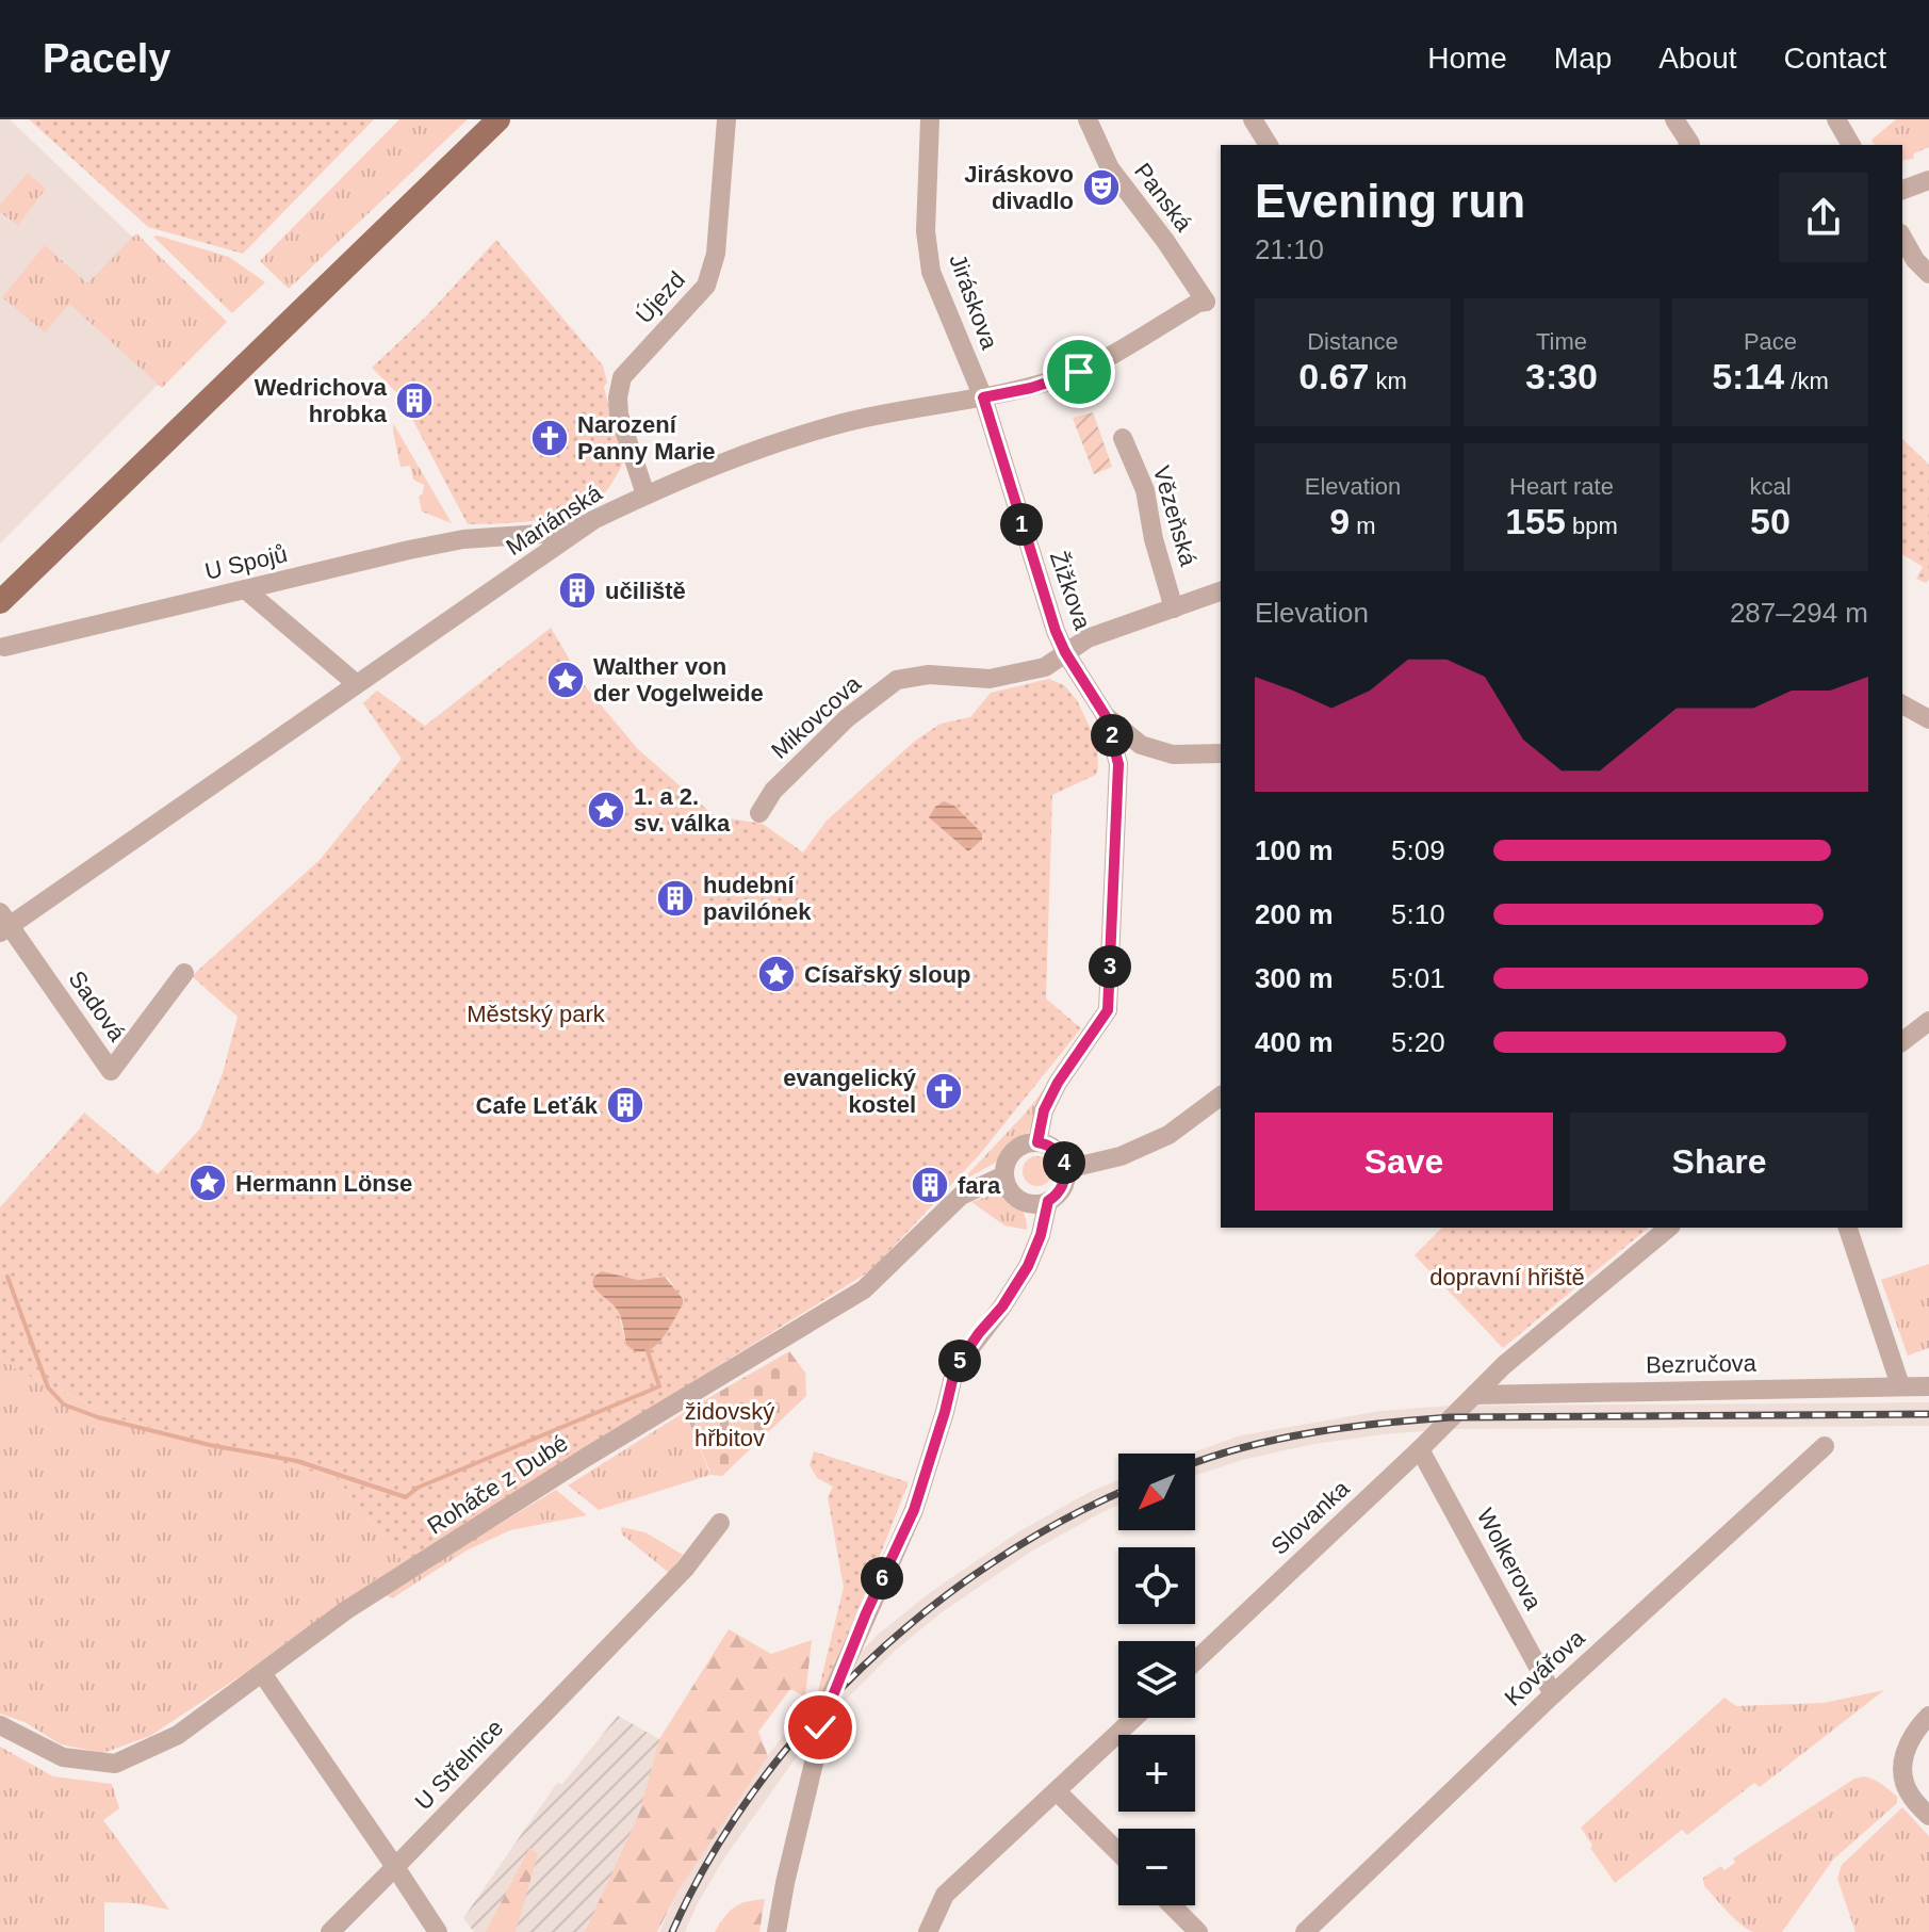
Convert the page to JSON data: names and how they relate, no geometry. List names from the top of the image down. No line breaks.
{"streets":{"street":["Panská","Újezd","Jiráskova","Vězeňská","Mariánská","U Spojů","Žižkova","Mikovcova","Sadová","Bezručova","Roháče z Dubé","Slovanka","Wolkerova","Kovářova","U Střelnice"]},"crossings":[["Panská","Mariánská"],["Újezd","Mariánská"],["Jiráskova","Mariánská"],["Jiráskova","Žižkova"],["Vězeňská","Mikovcova"],["Mariánská","U Spojů"],["Mariánská","Žižkova"],["Mariánská","Sadová"],["Žižkova","Mikovcova"],["Bezručova","Slovanka"],["Slovanka","Wolkerova"],["Wolkerova","Kovářova"]],"parks":["Městský park","dopravní hřiště","židovský hřbitov"],"places":{"theatre":["Jiráskovo divadlo"],"building":["Wedrichova hrobka","učiliště","hudební pavilónek","Cafe Leťák","fara"],"church":["Narození Panny Marie","evangelický kostel"],"place":["Walther von der Vogelweide","1. a 2. sv. válka","Císařský sloup","Hermann Lönse"]},"north":"bottom left","page":{"header":"Pacely","nav":["Home","Map","About","Contact"],"heading":["Evening run","21:10"],"stats":[["Distance","0.67 km"],["Time","3:30"],["Pace","5:14 /km"],["Elevation","9 m"],["Heart rate","155 bpm"],["kcal","50"]],"pins":["1","2","3","4","5","6"],"chart":["Elevation","287–294 m"],"list":[{"name":"100 m","note":"5:09"},{"name":"200 m","note":"5:10"},{"name":"300 m","note":"5:01"},{"name":"400 m","note":"5:20"}],"buttons":["Save","Share"],"map_buttons":["+","−"]}}
